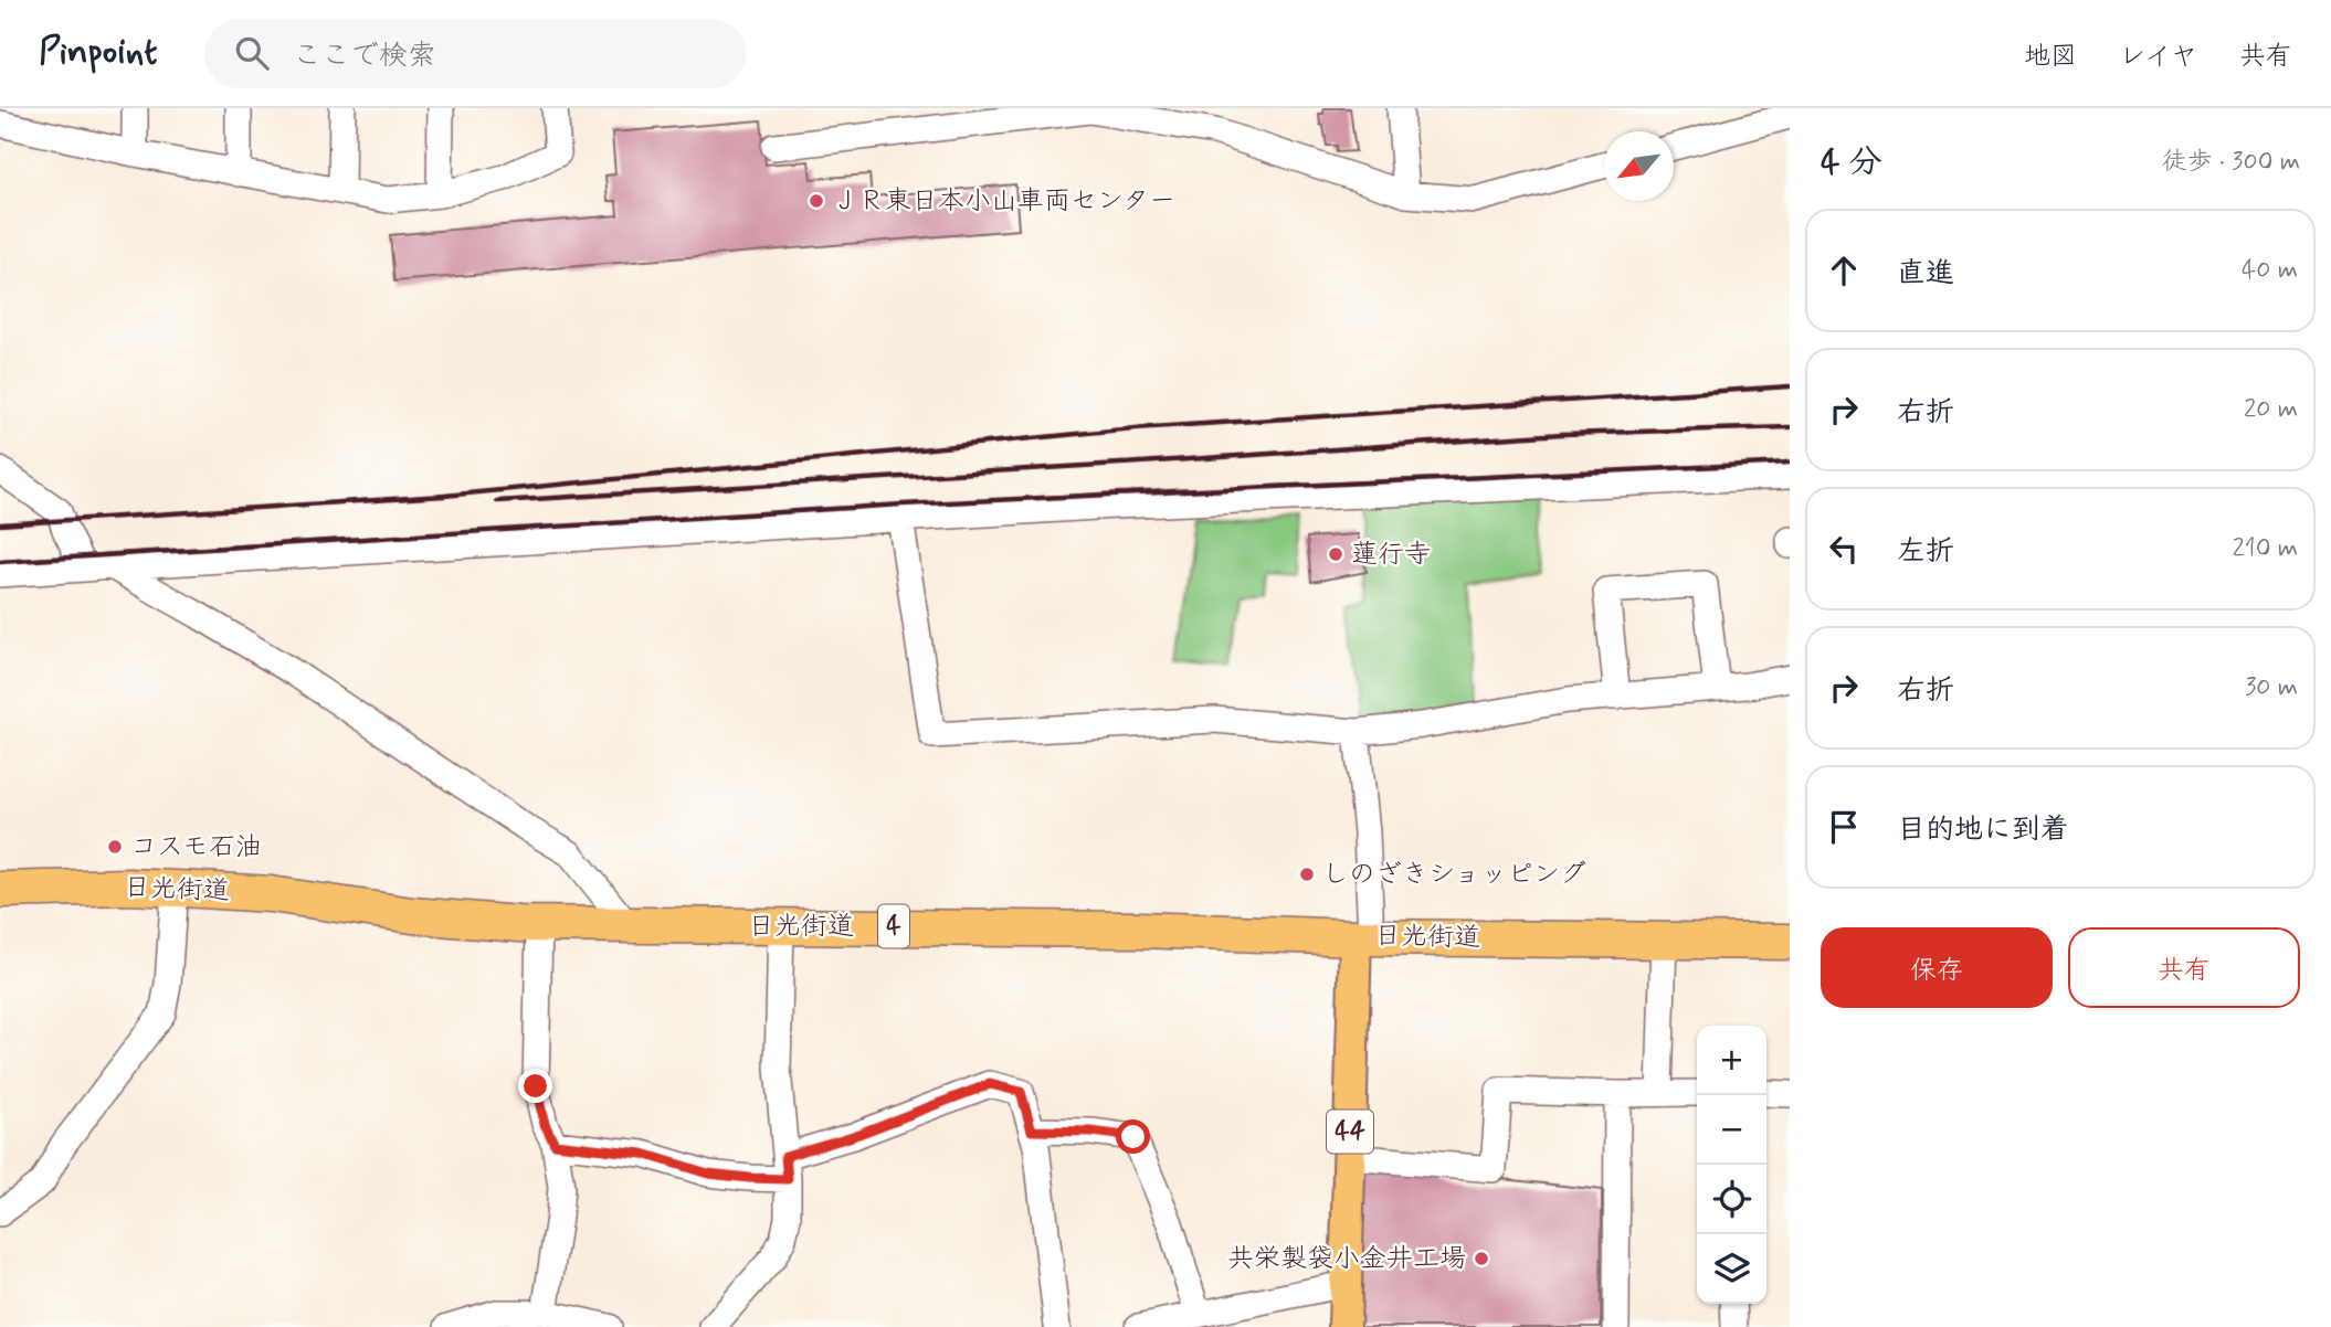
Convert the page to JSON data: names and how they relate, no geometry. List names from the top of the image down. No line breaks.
{"streets":{"highway":["日光街道","4"],"main road":["44"]},"crossings":[["日光街道","44"]],"places":["ＪＲ東日本小山車両センター","蓮行寺","コスモ石油","しのざきショッピング","共栄製袋小金井工場"],"north":"bottom left","page":{"header":"Pinpoint","search":"ここで検索","nav":["地図","レイヤ","共有"],"heading":["4 分","徒歩 · 300 m"],"list":[["直進","40 m"],["右折","20 m"],["左折","210 m"],["右折","30 m"],"目的地に到着"],"buttons":["保存","共有"],"map_buttons":["+","−"]}}
